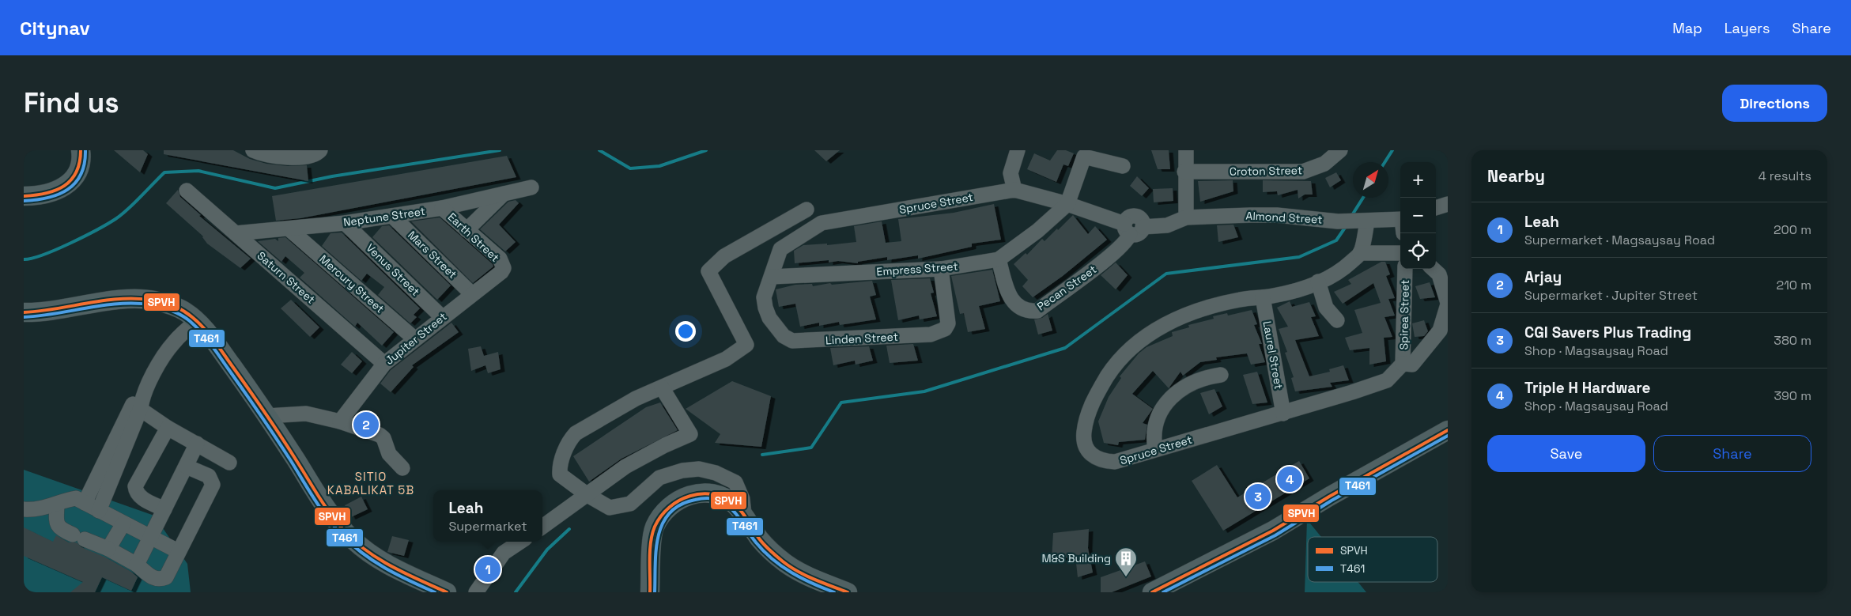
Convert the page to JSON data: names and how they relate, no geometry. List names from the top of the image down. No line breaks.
{"streets":{"street":["Croton Street","Spruce Street","Neptune Street","Almond Street","Earth Street","Mars Street","Empress Street","Venus Street","Saturn Street","Mercury Street","Pecan Street","Spirea Street","Jupiter Street","Linden Street","Laurel Street"]},"crossings":[["Spruce Street","Almond Street"],["Spruce Street","Empress Street"],["Spruce Street","Pecan Street"],["Spruce Street","Spirea Street"],["Spruce Street","Linden Street"],["Spruce Street","Laurel Street"],["Neptune Street","Earth Street"],["Neptune Street","Mars Street"],["Neptune Street","Venus Street"],["Neptune Street","Saturn Street"],["Neptune Street","Mercury Street"],["Almond Street","Pecan Street"],["Earth Street","Jupiter Street"],["Mars Street","Jupiter Street"],["Empress Street","Pecan Street"],["Empress Street","Linden Street"],["Venus Street","Jupiter Street"],["Saturn Street","Jupiter Street"],["Mercury Street","Jupiter Street"]],"districts":["SITIO KABALIKAT 5B"],"places":{"building":["M&S Building"]},"lines":["transit line SPVH","transit line T461"],"legend":["SPVH","T461"],"north":"top right","page":{"header":"Citynav","nav":["Map","Layers","Share"],"buttons":["Directions",["Save","Share"]],"title":"Find us","heading":["Nearby","4 results"],"map_buttons":["+","−"],"list":[{"mark":"1","name":"Leah","note":"Supermarket · Magsaysay Road","value":"200 m"},{"mark":"2","name":"Arjay","note":"Supermarket · Jupiter Street","value":"210 m"},{"mark":"3","name":"CGI Savers Plus Trading","note":"Shop · Magsaysay Road","value":"380 m"},{"mark":"4","name":"Triple H Hardware","note":"Shop · Magsaysay Road","value":"390 m"}],"pins":["2","4","3","1"],"popup":["Leah","Supermarket"]}}
